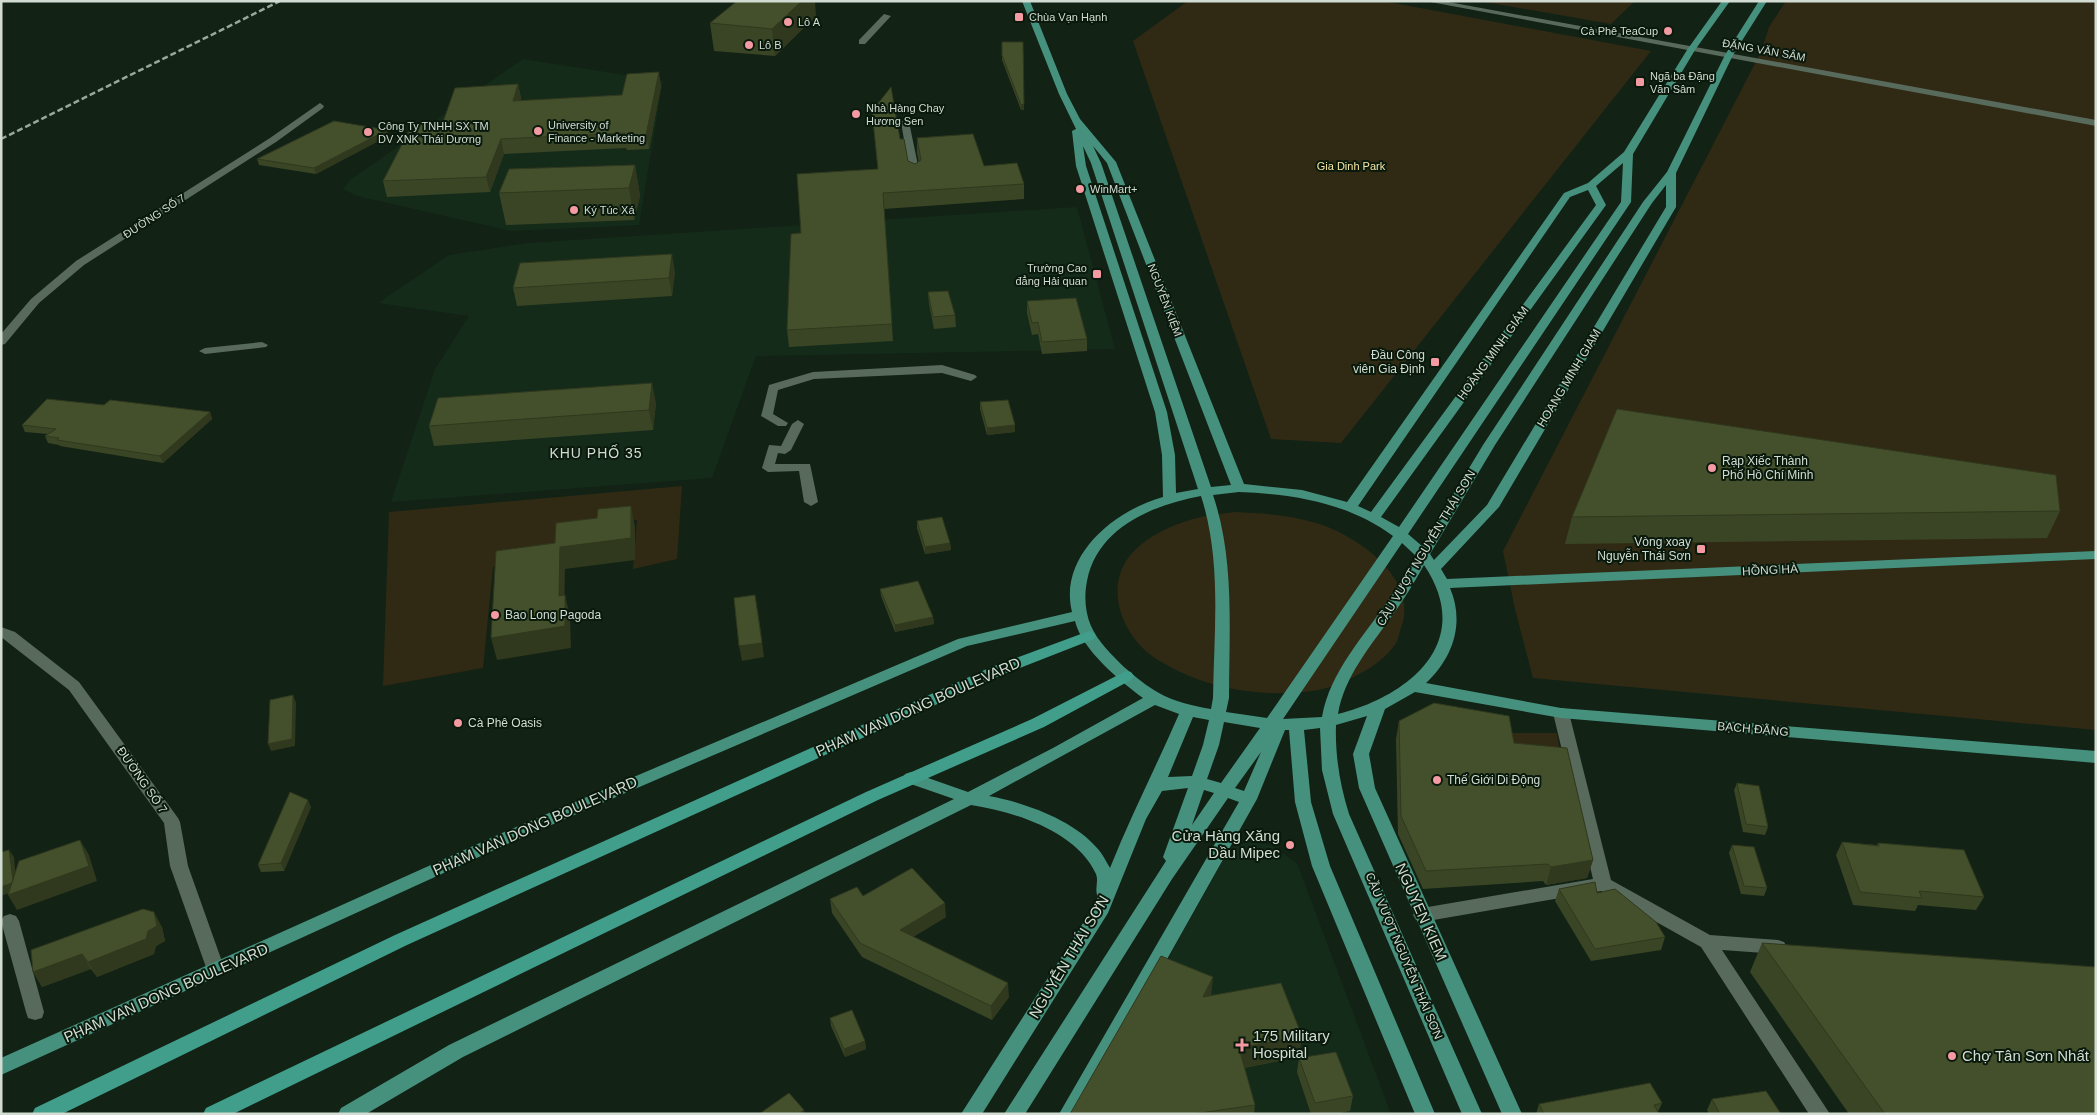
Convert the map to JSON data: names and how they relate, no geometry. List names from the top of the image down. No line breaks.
{"streets":{"highway":["PHAM VAN DONG BOULEVARD"],"main road":["NGUYỄN KIỆM","HOÀNG MINH GIÁM","HOANG MINH GIAM","CẦU VƯỢT NGUYỄN THÁI SƠN","HỒNG HÀ","BẠCH ĐẰNG","NGUYEN KIEM","NGUYỄN THÁI SƠN"],"street":["ĐẶNG VĂN SÂM","ĐƯỜNG SỐ 7"]},"crossings":[["ĐƯỜNG SỐ 7","PHAM VAN DONG BOULEVARD"],["NGUYỄN KIỆM","CẦU VƯỢT NGUYỄN THÁI SƠN"],["HOANG MINH GIAM","CẦU VƯỢT NGUYỄN THÁI SƠN"]],"districts":["KHU PHỐ 35"],"parks":["Gia Dinh Park"],"places":{"transit":["Chùa Vạn Hạnh","Ngã ba Đặng Văn Sâm","Trường Cao đẳng Hải quan","Đầu Công viên Gia Định","Vòng xoay Nguyễn Thái Sơn"],"other":["Lô A","Cà Phê TeaCup","Lô B","Nhà Hàng Chay Hương Sen","University of Finance - Marketing","Công Ty TNHH SX TM DV XNK Thái Dương","WinMart+","Ký Túc Xá","Rạp Xiếc Thành Phố Hồ Chí Minh","Bao Long Pagoda","Cà Phê Oasis","Thế Giới Di Động","Cửa Hàng Xăng Dầu Mipec","Chợ Tân Sơn Nhất"],"health":["175 Military Hospital"]}}
